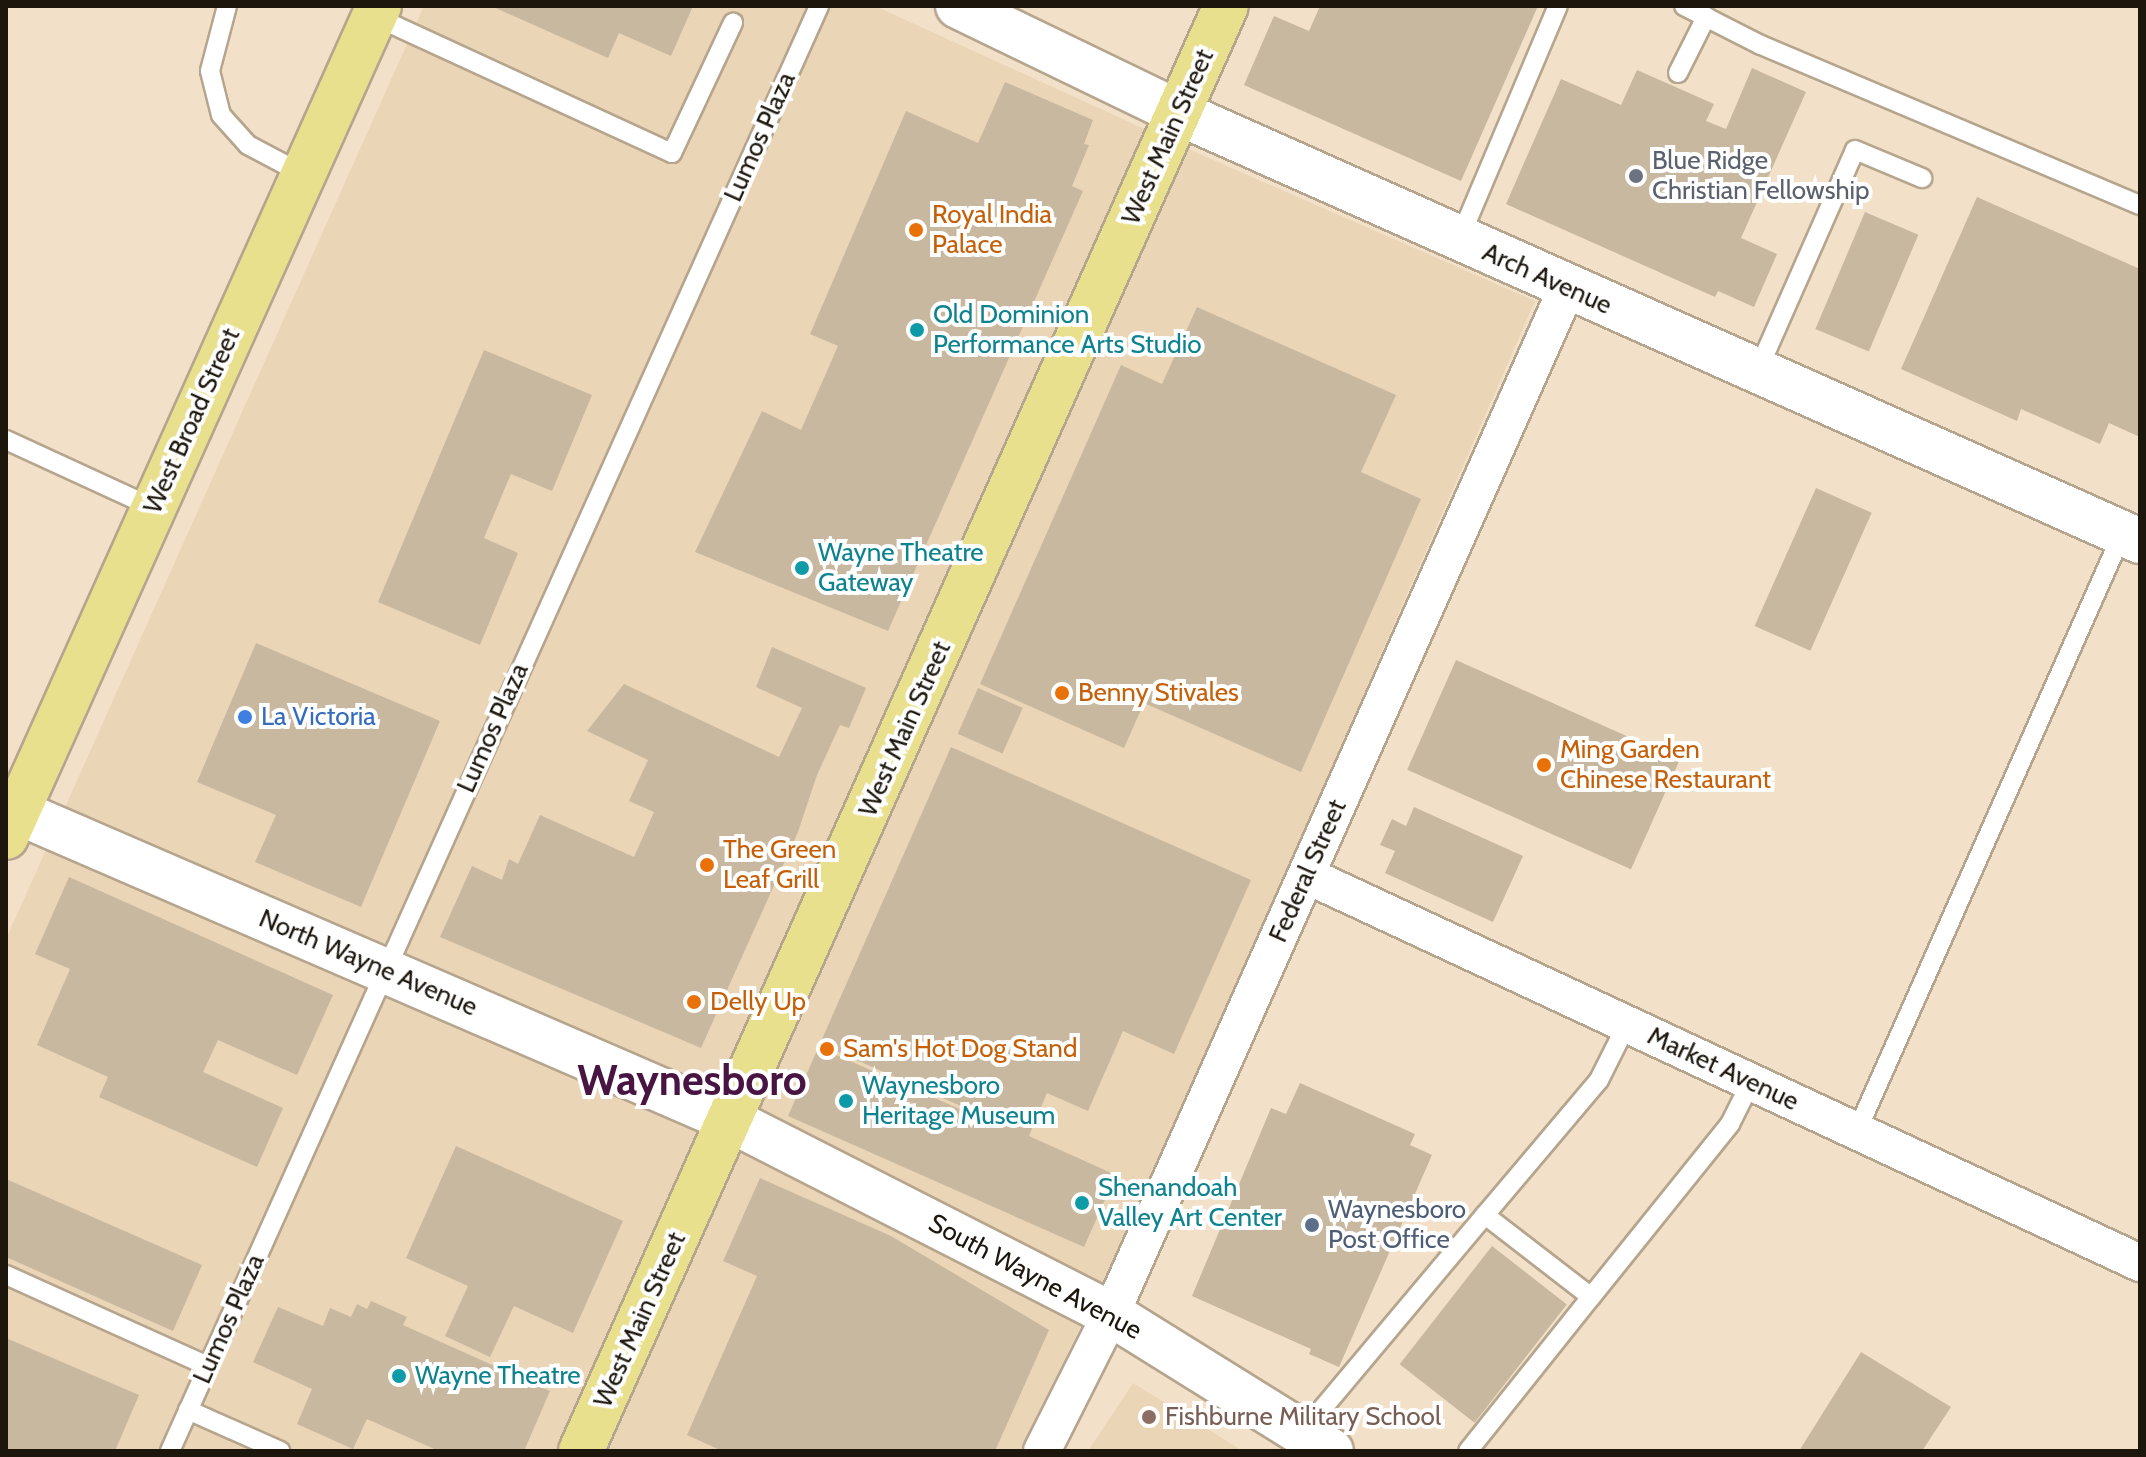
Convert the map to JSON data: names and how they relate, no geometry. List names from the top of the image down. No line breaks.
{"streets":{"main road":["West Main Street","Arch Avenue","West Broad Street","North Wayne Avenue","South Wayne Avenue"],"street":["Federal Street","Market Avenue"],"lane":["Lumos Plaza"]},"crossings":[["Lumos Plaza","North Wayne Avenue"],["West Main Street","Arch Avenue"],["West Main Street","North Wayne Avenue"],["West Main Street","South Wayne Avenue"],["Arch Avenue","Federal Street"],["West Broad Street","North Wayne Avenue"],["Federal Street","Market Avenue"],["Federal Street","South Wayne Avenue"],["North Wayne Avenue","South Wayne Avenue"]],"districts":["Waynesboro"],"places":["Blue Ridge Christian Fellowship","Royal India Palace","Old Dominion Performance Arts Studio","Wayne Theatre Gateway","Benny Stivales","La Victoria","Ming Garden Chinese Restaurant","The Green Leaf Grill","Delly Up","Sam's Hot Dog Stand","Waynesboro Heritage Museum","Shenandoah Valley Art Center","Waynesboro Post Office","Wayne Theatre","Fishburne Military School"]}
